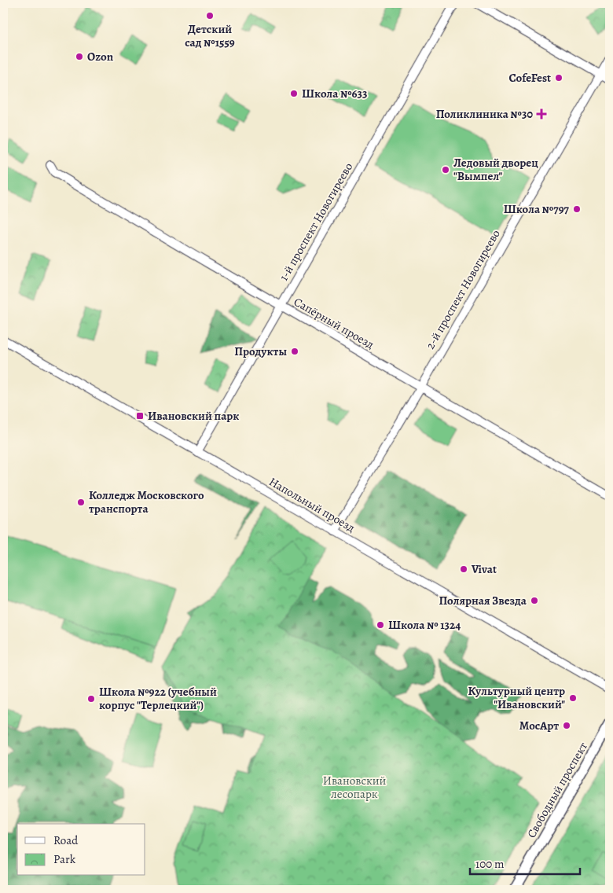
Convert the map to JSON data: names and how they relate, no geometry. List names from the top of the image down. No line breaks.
{"streets":{"main road":["Свободный проспект"],"street":["1-й проспект Новогиреево","2-й проспект Новогиреево","Сапёрный проезд","Напольный проезд"]},"crossings":[["1-й проспект Новогиреево","Сапёрный проезд"],["1-й проспект Новогиреево","Напольный проезд"],["2-й проспект Новогиреево","Сапёрный проезд"],["2-й проспект Новогиреево","Напольный проезд"]],"parks":["Ивановский лесопарк"],"places":{"other":["Детский сад №1559","Ozon","CofeFest","Школа №633","Ледовый дворец \"Вымпел\"","Школа №797","Продукты","Колледж Московского транспорта","Vivat","Полярная Звезда","Школа № 1324","Культурный центр \"Ивановский\"","Школа №922 (учебный корпус \"Терлецкий\")","МосАрт"],"health":["Поликлиника №30"],"transit":["Ивановский парк"]},"legend":["Road","Park"],"scale_bar":"100 m"}
